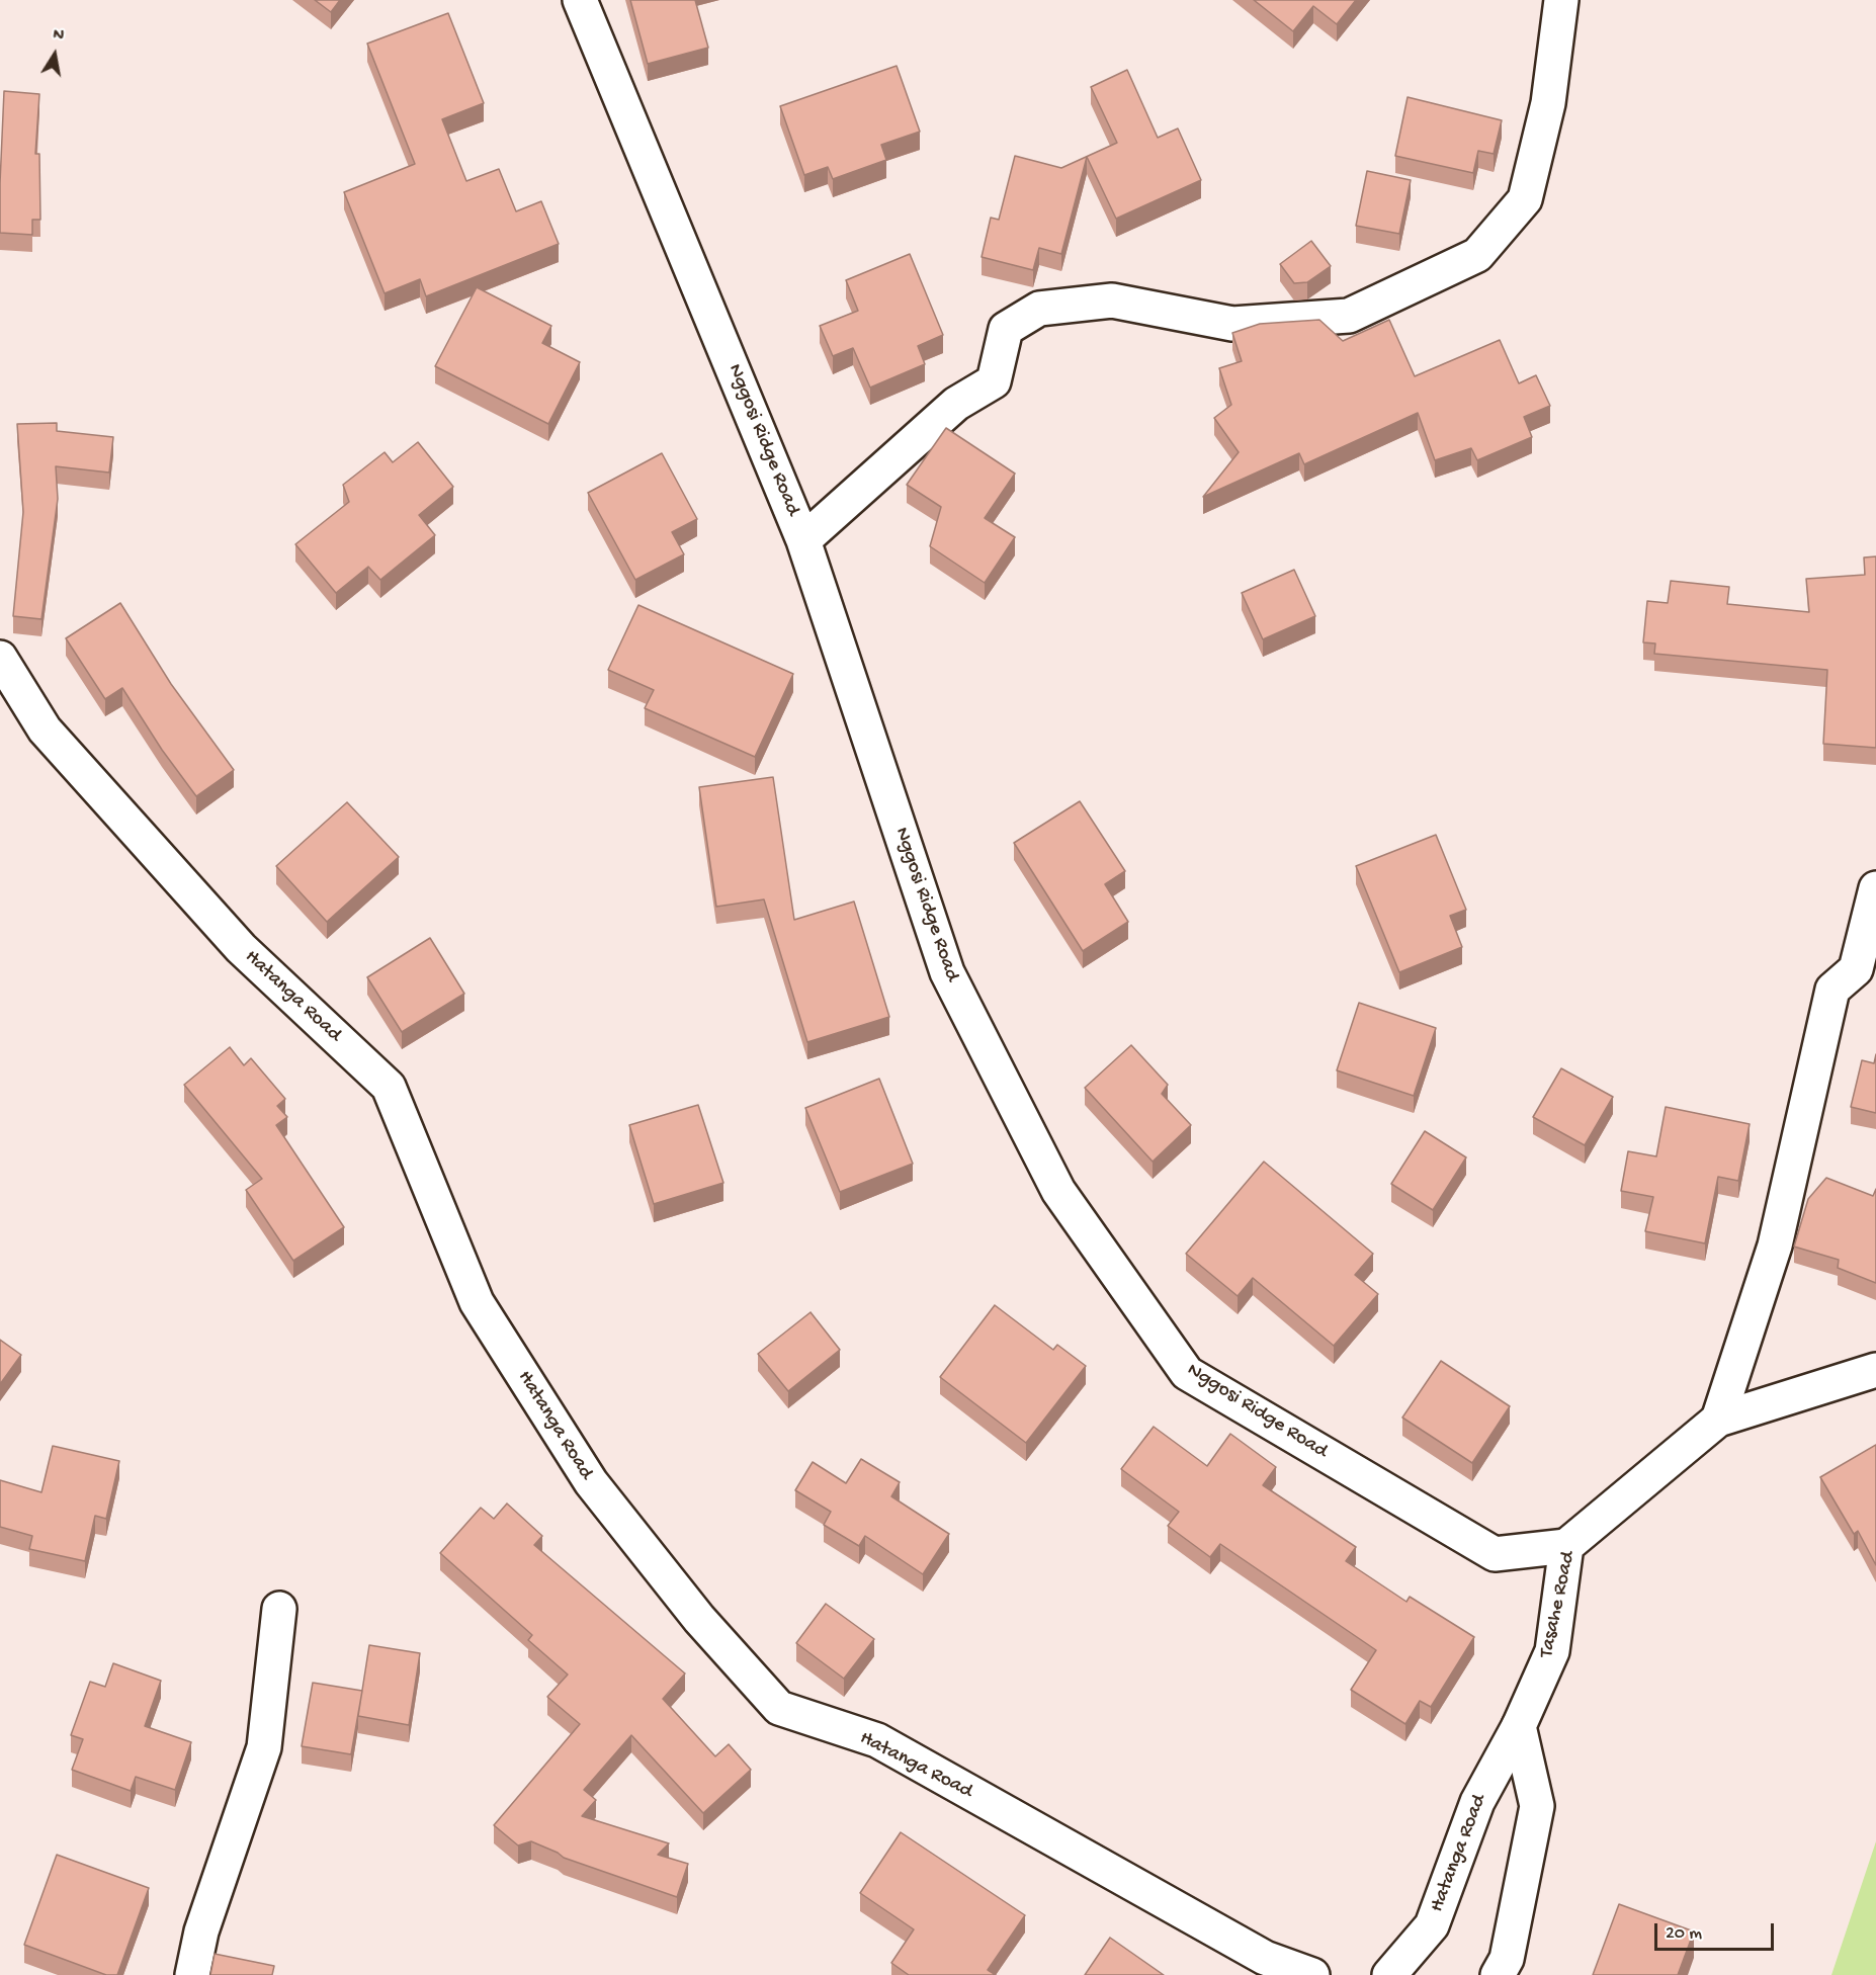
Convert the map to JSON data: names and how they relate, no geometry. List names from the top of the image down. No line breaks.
{"streets":{"street":["Nggosi Ridge Road","Hatanga Road","Tasahe Road"]},"crossings":[["Nggosi Ridge Road","Tasahe Road"],["Hatanga Road","Tasahe Road"]],"scale_bar":"20 m","north":"top"}
